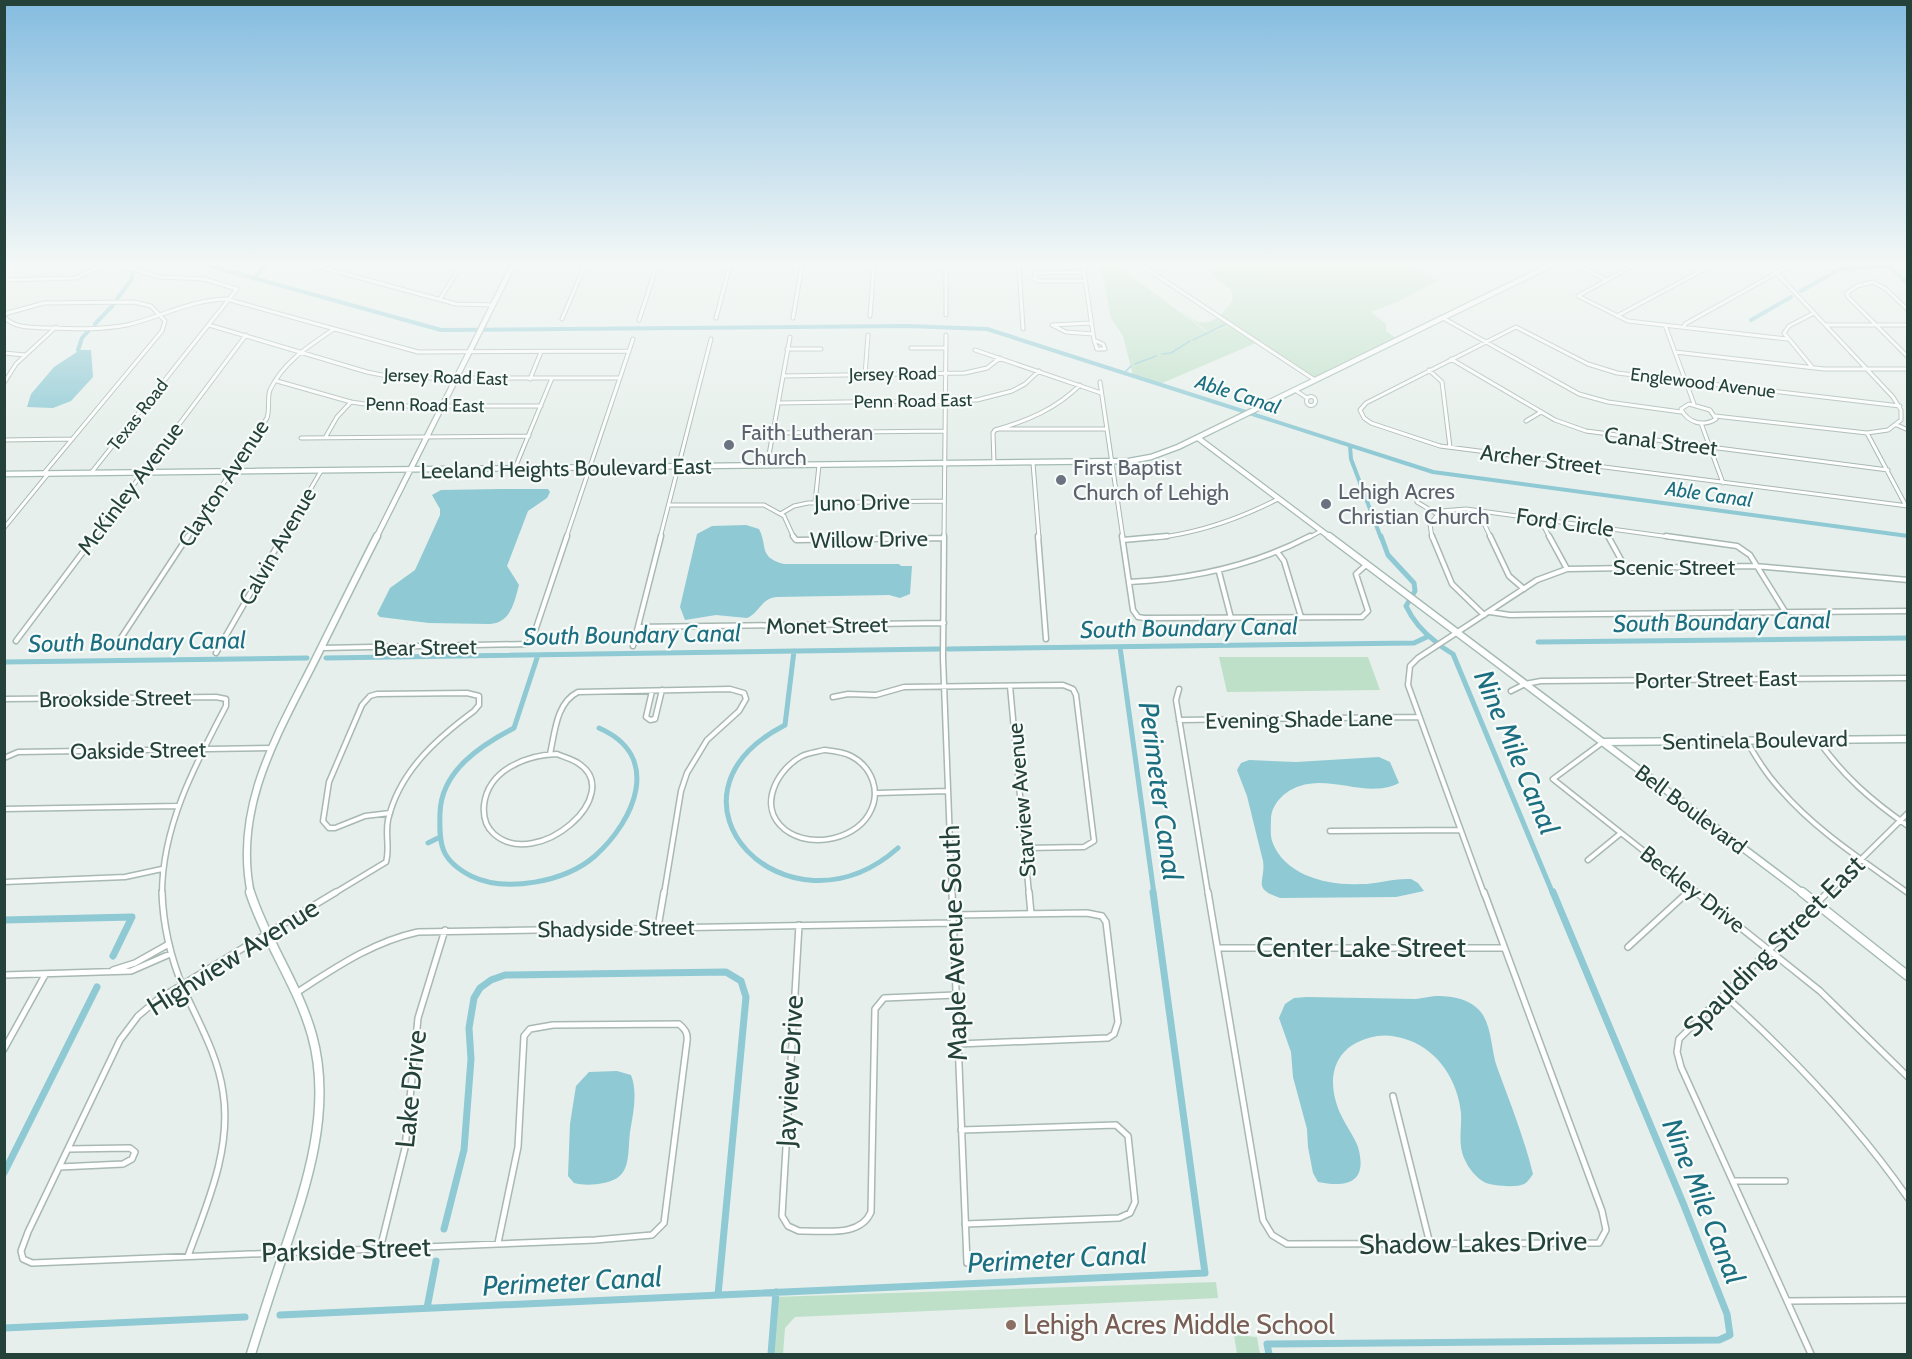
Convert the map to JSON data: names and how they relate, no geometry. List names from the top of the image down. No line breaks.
{"streets":{"street":["Jersey Road","Jersey Road East","Englewood Avenue","Penn Road East","Texas Road","Canal Street","Archer Street","Leeland Heights Boulevard East","Clayton Avenue","McKinley Avenue","Juno Drive","Ford Circle","Willow Drive","Calvin Avenue","Scenic Street","Monet Street","Bear Street","Porter Street East","Brookside Street","Evening Shade Lane","Sentinela Boulevard","Oakside Street","Starview Avenue","Bell Boulevard","Beckley Drive","Shadyside Street","Maple Avenue South","Spaulding Street East","Center Lake Street","Highview Avenue","Jayview Drive","Lake Drive","Shadow Lakes Drive","Parkside Street"]},"crossings":[["Jersey Road","Maple Avenue South"],["Jersey Road East","Clayton Avenue"],["Jersey Road East","McKinley Avenue"],["Penn Road East","Clayton Avenue"],["Penn Road East","Maple Avenue South"],["Texas Road","Leeland Heights Boulevard East"],["Canal Street","Archer Street"],["Leeland Heights Boulevard East","Clayton Avenue"],["Leeland Heights Boulevard East","McKinley Avenue"],["Leeland Heights Boulevard East","Calvin Avenue"],["Leeland Heights Boulevard East","Bear Street"],["Leeland Heights Boulevard East","Bell Boulevard"],["Leeland Heights Boulevard East","Maple Avenue South"],["Juno Drive","Willow Drive"],["Juno Drive","Maple Avenue South"],["Willow Drive","Maple Avenue South"],["Scenic Street","Bell Boulevard"],["Scenic Street","Shadow Lakes Drive"],["Monet Street","Maple Avenue South"],["Porter Street East","Bell Boulevard"],["Brookside Street","Oakside Street"],["Evening Shade Lane","Shadow Lakes Drive"],["Sentinela Boulevard","Bell Boulevard"],["Sentinela Boulevard","Beckley Drive"],["Bell Boulevard","Beckley Drive"],["Bell Boulevard","Spaulding Street East"],["Bell Boulevard","Shadow Lakes Drive"],["Beckley Drive","Spaulding Street East"],["Shadyside Street","Maple Avenue South"],["Shadyside Street","Jayview Drive"],["Shadyside Street","Lake Drive"],["Maple Avenue South","Jayview Drive"],["Center Lake Street","Shadow Lakes Drive"],["Highview Avenue","Parkside Street"],["Lake Drive","Parkside Street"]],"water":["Able Canal","South Boundary Canal","Nine Mile Canal","Perimeter Canal"],"places":["Faith Lutheran Church","First Baptist Church of Lehigh","Lehigh Acres Christian Church","Lehigh Acres Middle School"]}
